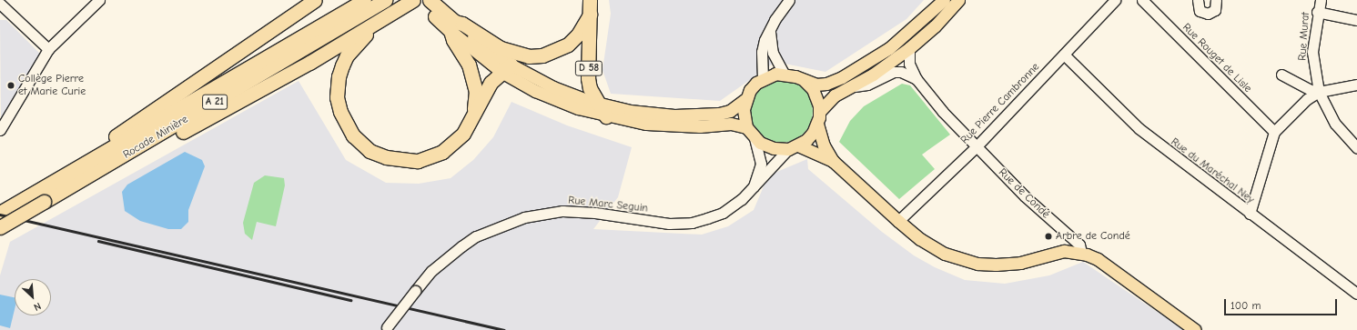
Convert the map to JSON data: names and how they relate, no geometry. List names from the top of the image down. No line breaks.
{"streets":{"highway":["D 58","A 21","Rocade Minière"],"street":["Rue Murat","Rue Rouget de Lisle","Rue Pierre Cambronne","Rue du Maréchal Ney","Rue de Condé","Rue Marc Seguin"]},"crossings":[["Rue Pierre Cambronne","Rue du Maréchal Ney"],["Rue Pierre Cambronne","Rue de Condé"]],"places":["Collège Pierre et Marie Curie","Arbre de Condé"],"scale_bar":"100 m","north":"bottom right"}
